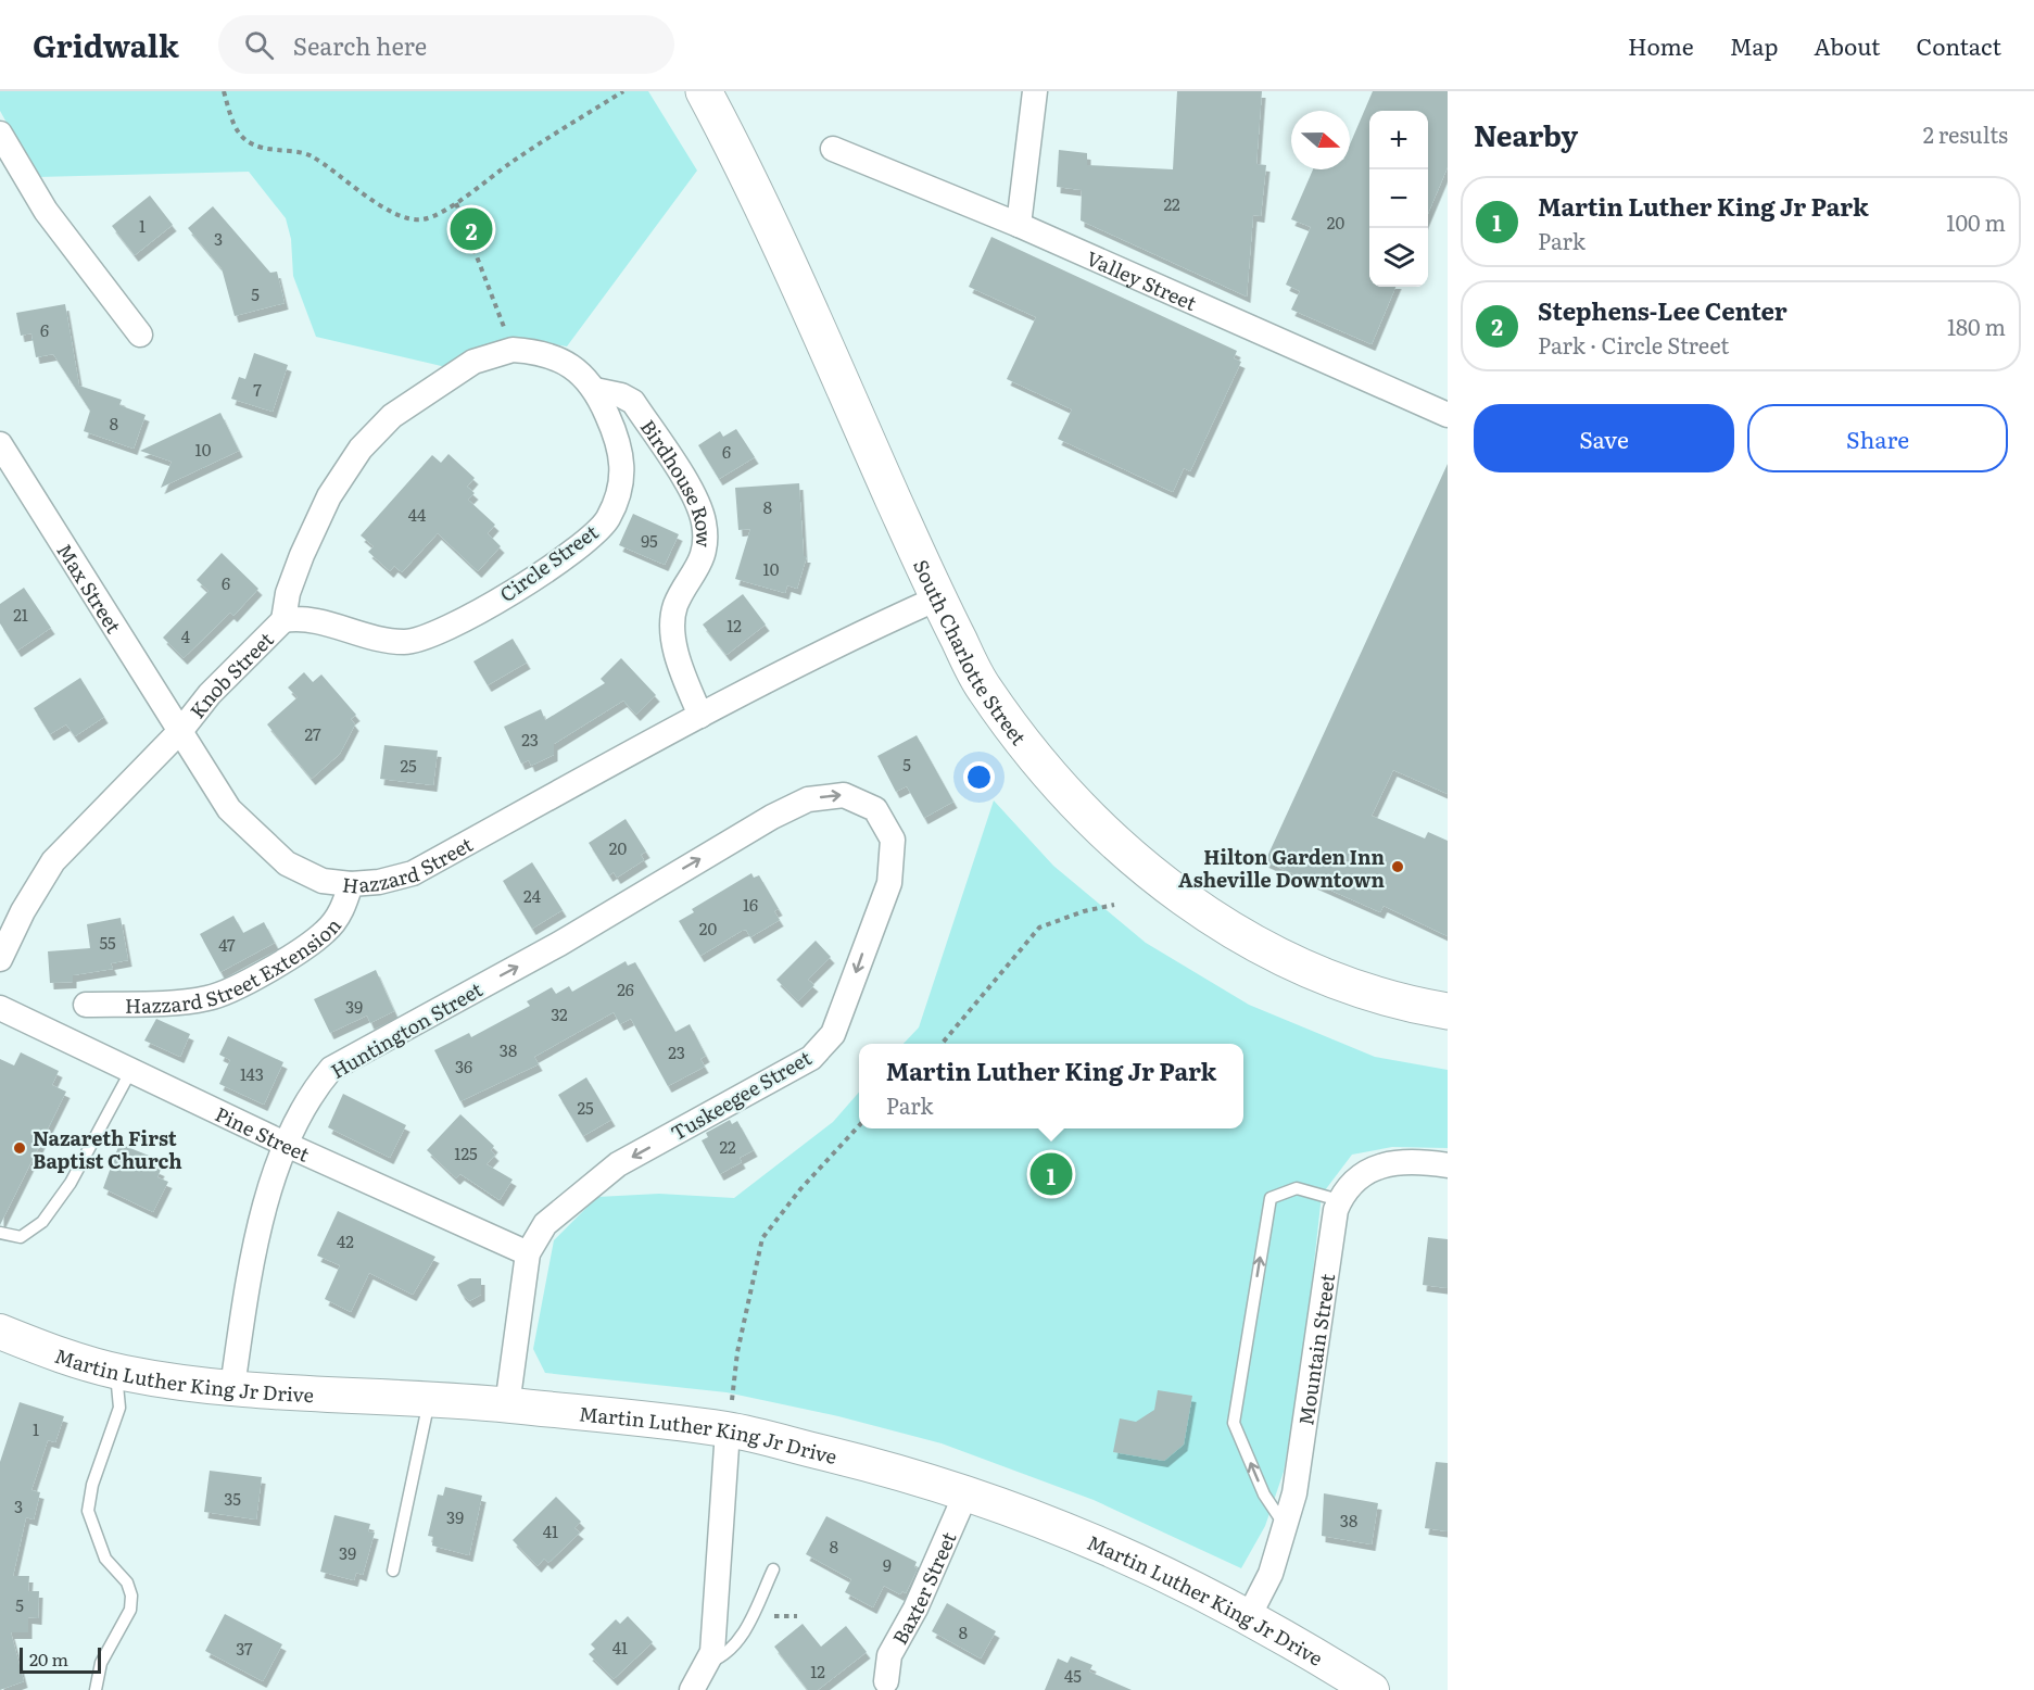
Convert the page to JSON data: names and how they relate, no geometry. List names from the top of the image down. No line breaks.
{"streets":{"main road":["South Charlotte Street","Martin Luther King Jr Drive"],"street":["Valley Street","Birdhouse Row","Circle Street","Max Street","Knob Street","Hazzard Street","Hazzard Street Extension","Huntington Street","Tuskeegee Street","Pine Street","Mountain Street","Baxter Street"]},"crossings":[["Birdhouse Row","Circle Street"],["Birdhouse Row","Hazzard Street"],["Circle Street","Knob Street"],["Max Street","Knob Street"],["Max Street","Hazzard Street"],["South Charlotte Street","Hazzard Street"],["Knob Street","Hazzard Street"],["Hazzard Street","Hazzard Street Extension"],["Huntington Street","Tuskeegee Street"],["Huntington Street","Pine Street"],["Huntington Street","Martin Luther King Jr Drive"],["Tuskeegee Street","Pine Street"],["Tuskeegee Street","Martin Luther King Jr Drive"],["Mountain Street","Martin Luther King Jr Drive"],["Martin Luther King Jr Drive","Baxter Street"]],"one_way":["Huntington Street"],"places":["Hilton Garden Inn Asheville Downtown","Nazareth First Baptist Church"],"house_numbers":["22","20","1","3","5","6","7","8","10","6","8","44","95","10","6","21","12","4","27","23","5","25","20","24","16","20","55","47","26","39","32","38","23","36","143","25","22","125","42","1","35","3","39","38","41","8","39","9","5","8","41","37","12","45"],"scale_bar":"20 m","north":"right","page":{"header":"Gridwalk","search":"Search here","nav":["Home","Map","About","Contact"],"heading":["Nearby","2 results"],"map_buttons":["+","−"],"list":[{"mark":"1","name":"Martin Luther King Jr Park","note":"Park","value":"100 m"},{"mark":"2","name":"Stephens-Lee Center","note":"Park · Circle Street","value":"180 m"}],"pins":["2","1"],"buttons":["Save","Share"],"popup":["Martin Luther King Jr Park","Park"],"scale":"20 m"}}
